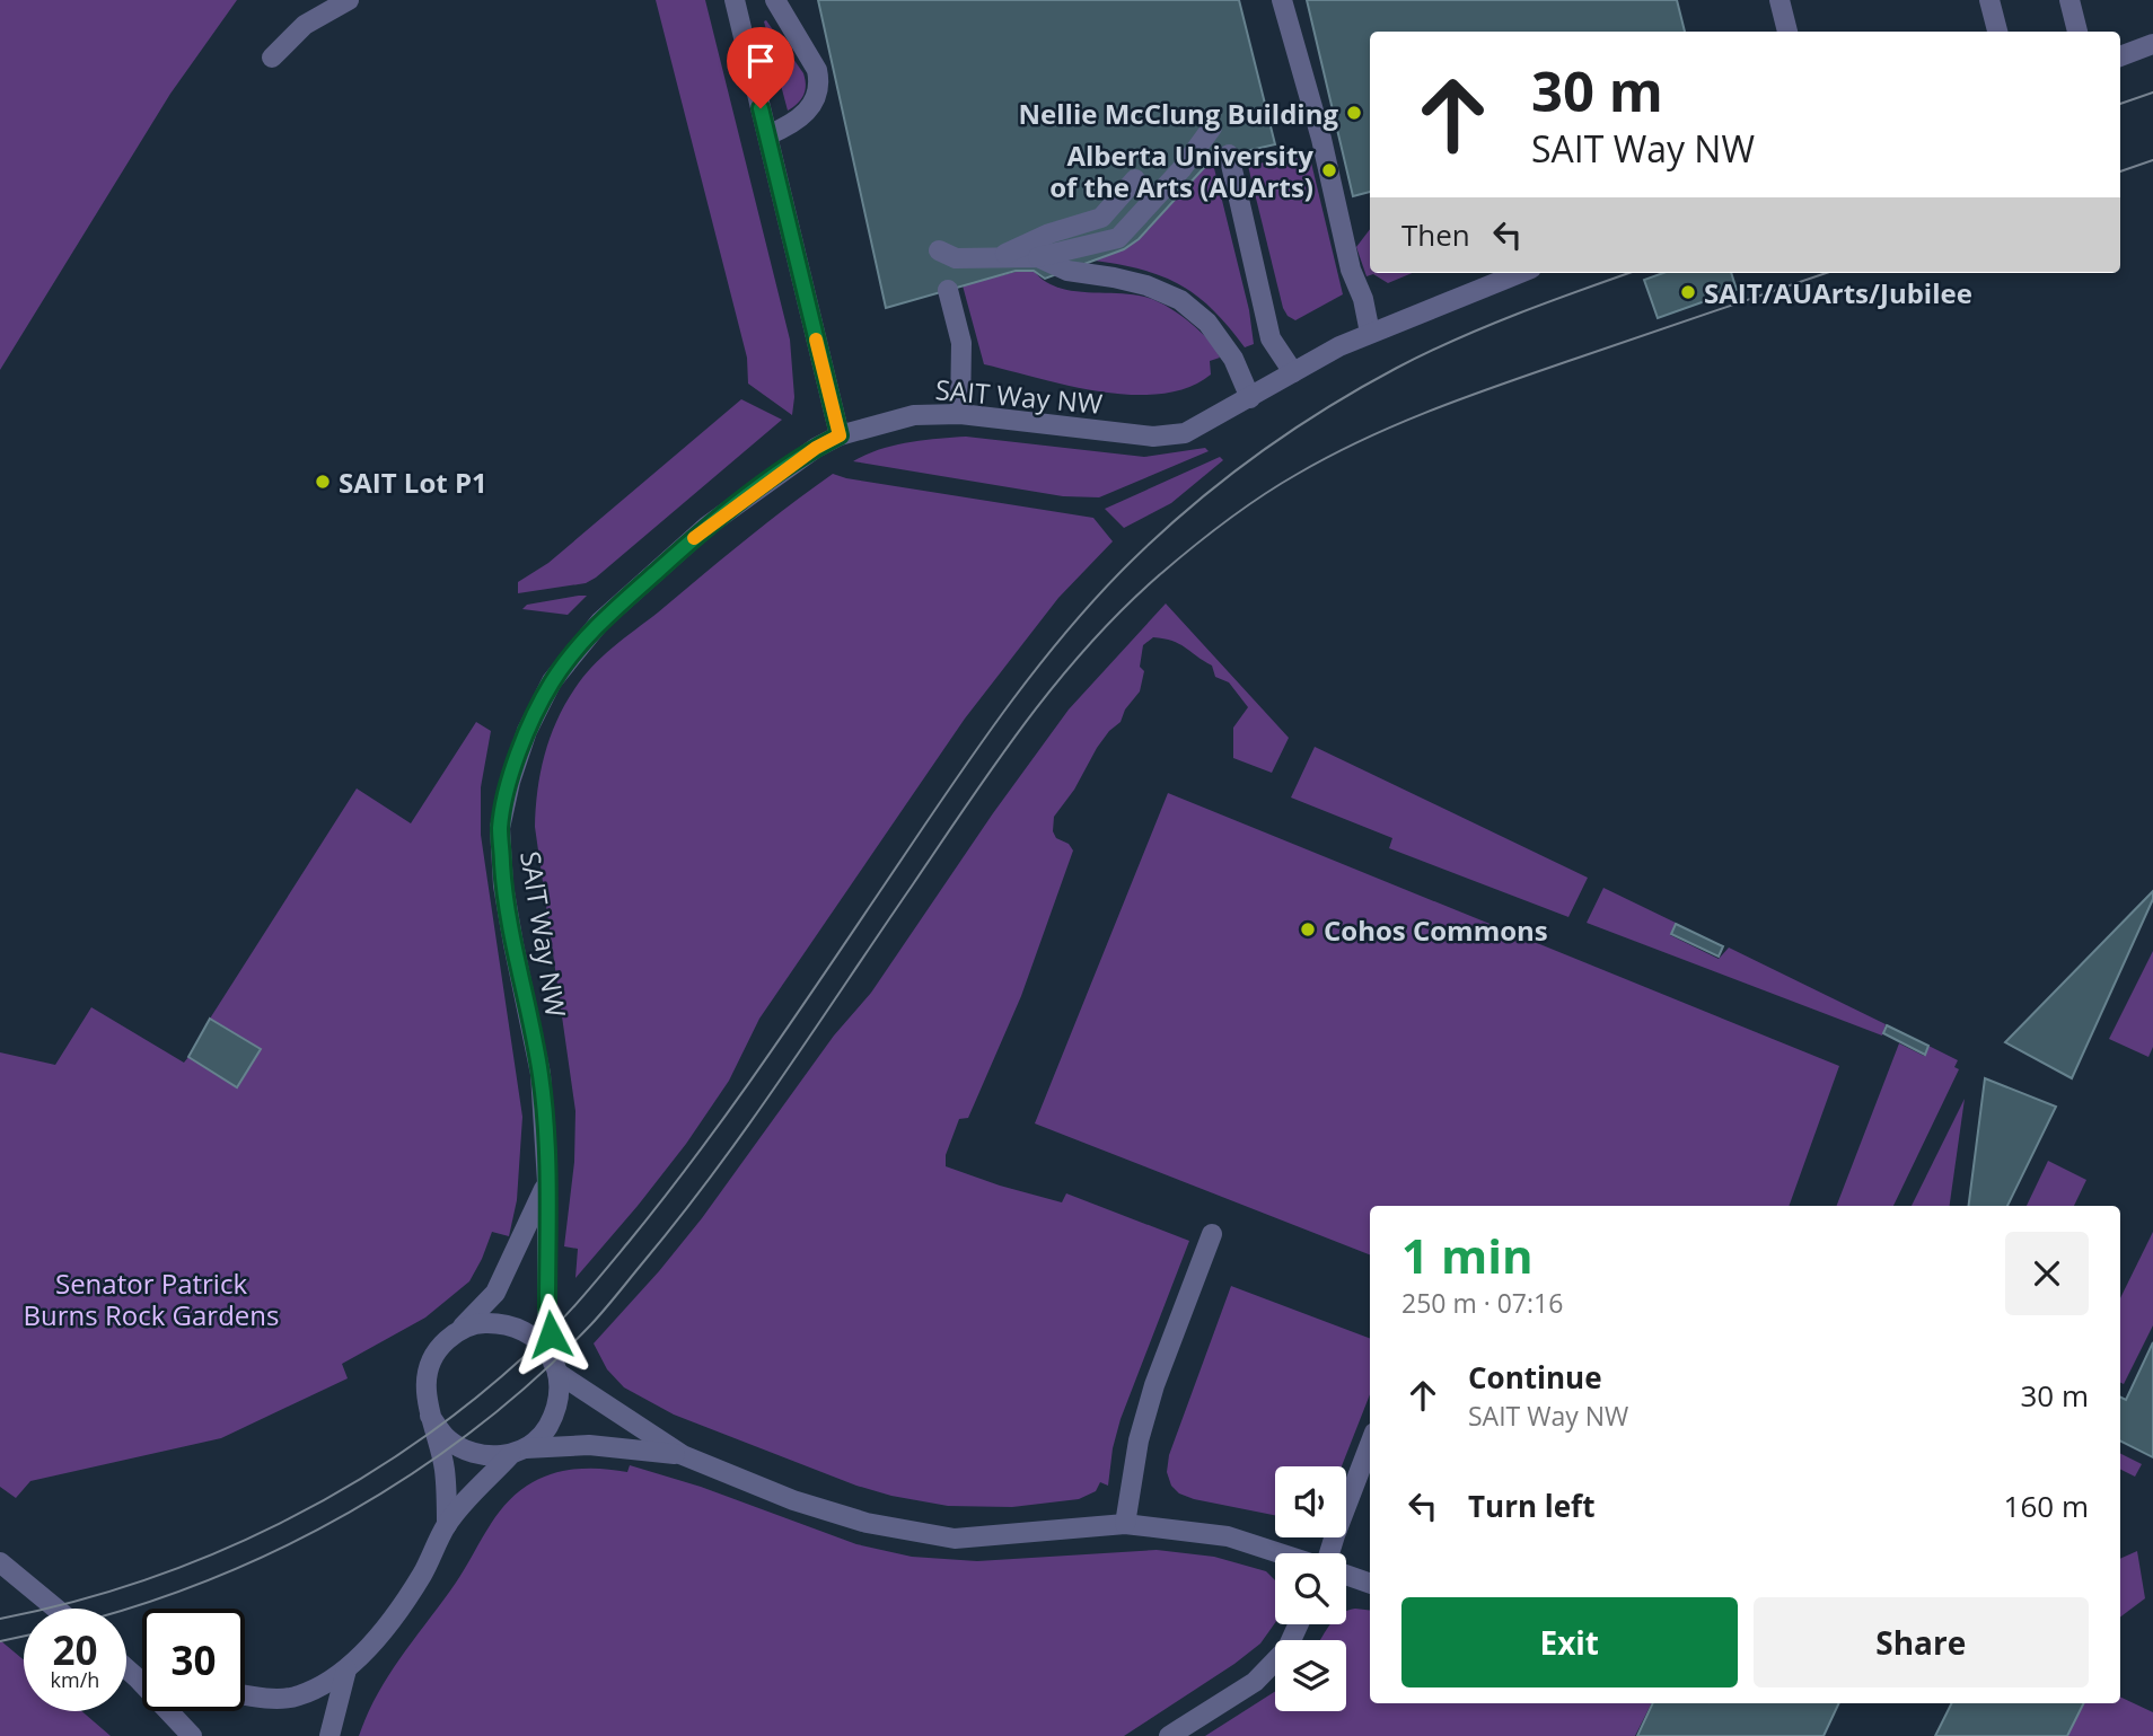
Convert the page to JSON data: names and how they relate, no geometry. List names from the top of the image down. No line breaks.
{"streets":{"street":["SAIT Way NW"]},"parks":["Senator Patrick Burns Rock Gardens"],"places":["Nellie McClung Building","Alberta University of the Arts (AUArts)","SAIT/AUArts/Jubilee","SAIT Lot P1","Cohos Commons"],"page":{"turn":["30 m","SAIT Way NW"],"then":"Then","heading":["1 min","250 m · 07:16"],"list":[{"name":"Continue","note":"SAIT Way NW","value":"30 m"},{"name":"Turn left","value":"160 m"}],"buttons":["Exit","Share"],"speed":"20 km/h","limit":"30"}}
